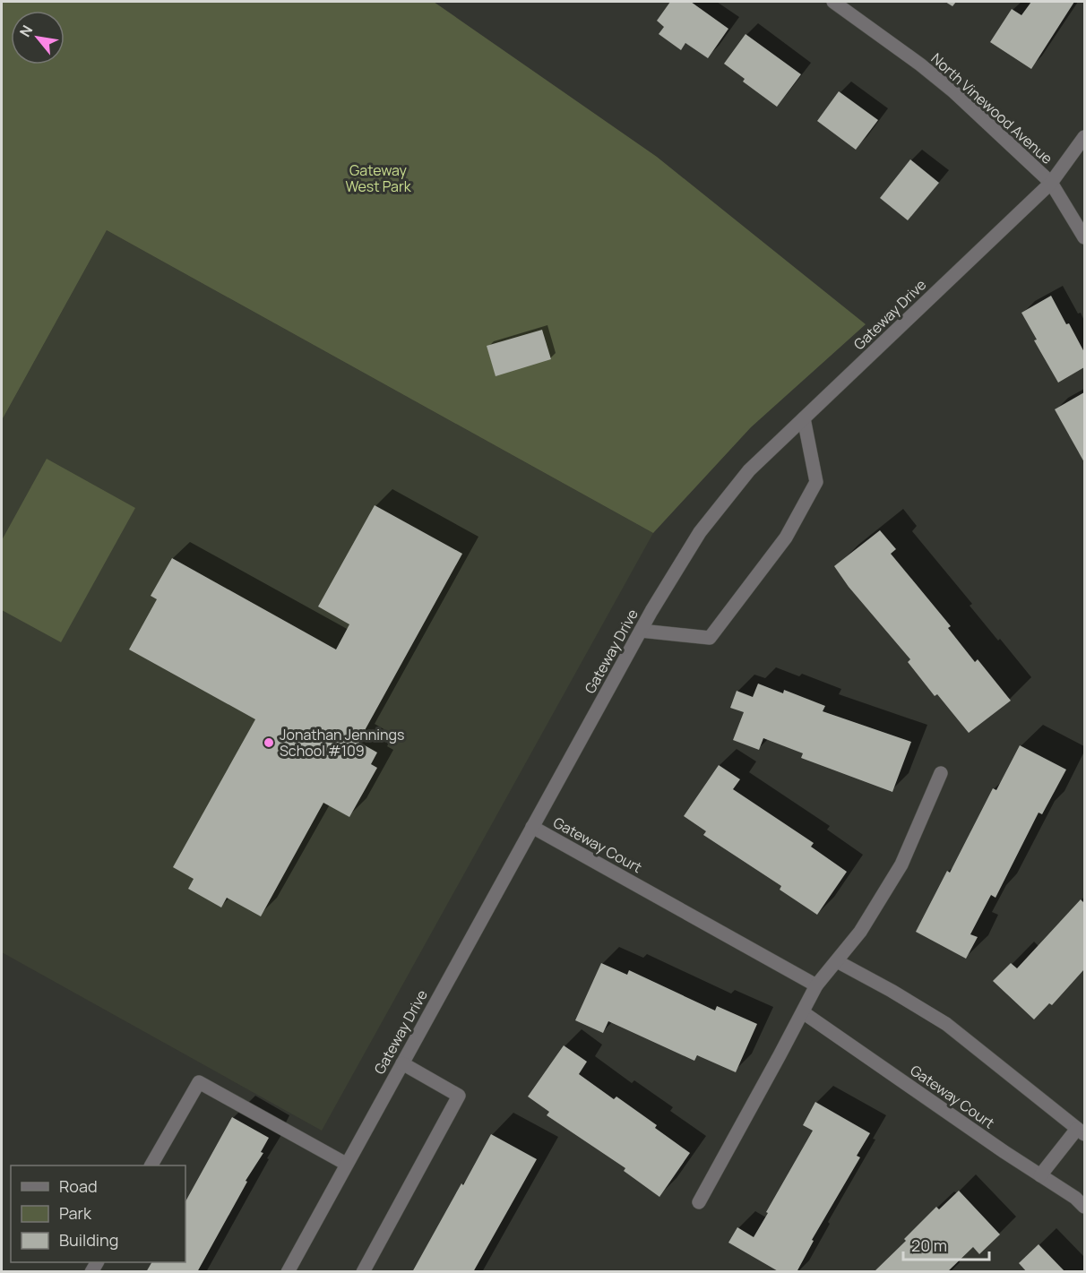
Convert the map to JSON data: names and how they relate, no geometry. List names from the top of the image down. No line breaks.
{"streets":{"street":["North Vinewood Avenue","Gateway Drive","Gateway Court"]},"crossings":[["North Vinewood Avenue","Gateway Drive"],["Gateway Drive","Gateway Court"]],"parks":["Gateway West Park"],"places":["Jonathan Jennings School #109"],"legend":["Road","Park","Building"],"scale_bar":"20 m","north":"top left"}
